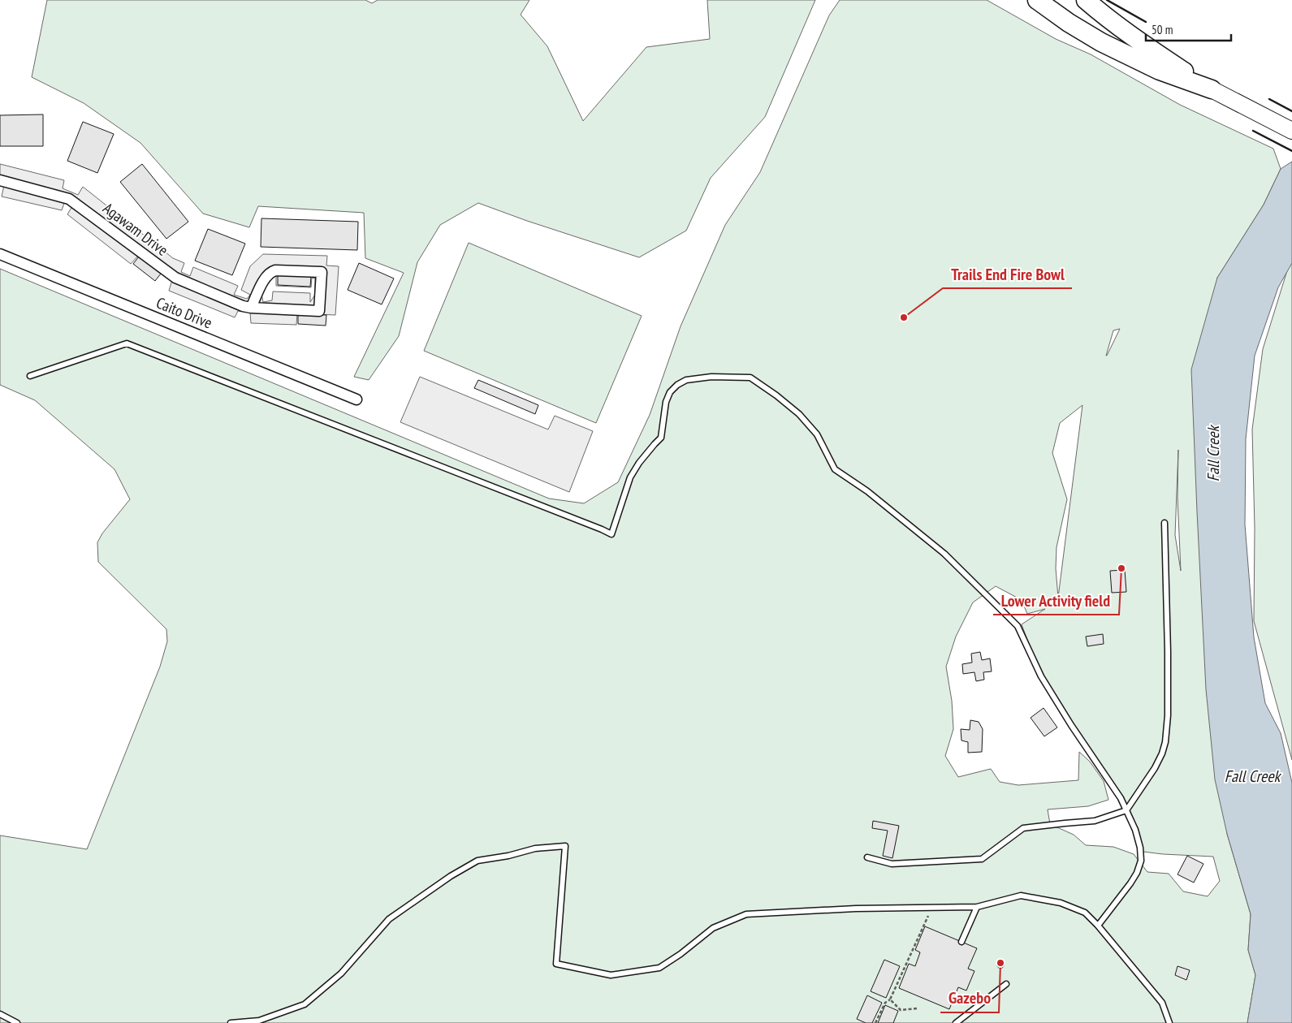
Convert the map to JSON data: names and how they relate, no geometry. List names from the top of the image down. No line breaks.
{"streets":{"street":["Agawam Drive","Caito Drive"]},"water":["Fall Creek"],"places":["Trails End Fire Bowl","Lower Activity field","Gazebo"],"scale_bar":"50 m"}
